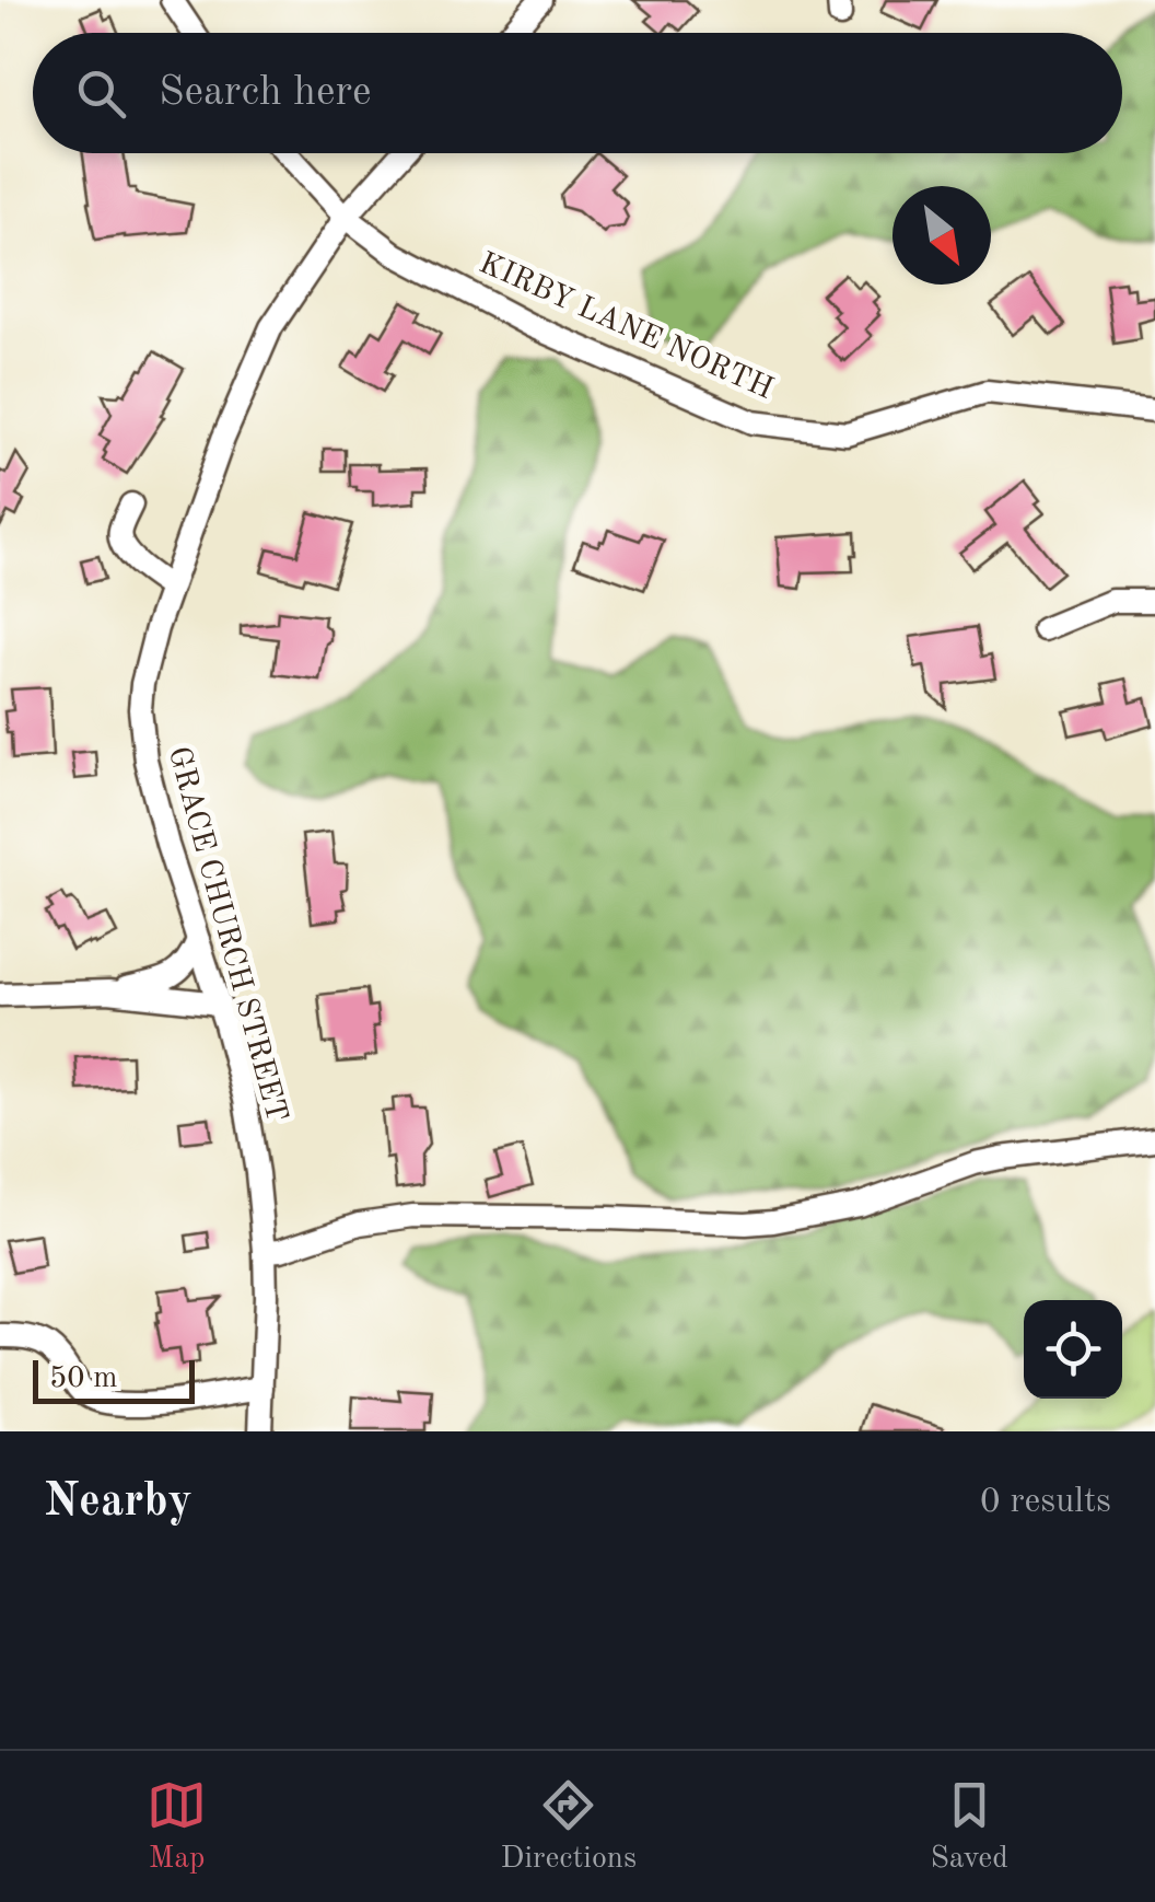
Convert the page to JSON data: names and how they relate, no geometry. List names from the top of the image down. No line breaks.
{"streets":{"street":["KIRBY LANE NORTH","GRACE CHURCH STREET"]},"crossings":[["KIRBY LANE NORTH","GRACE CHURCH STREET"]],"scale_bar":"50 m","north":"bottom right","page":{"search":"Search here","scale":"50 m","heading":["Nearby","0 results"],"nav":["Map","Directions","Saved"]}}
